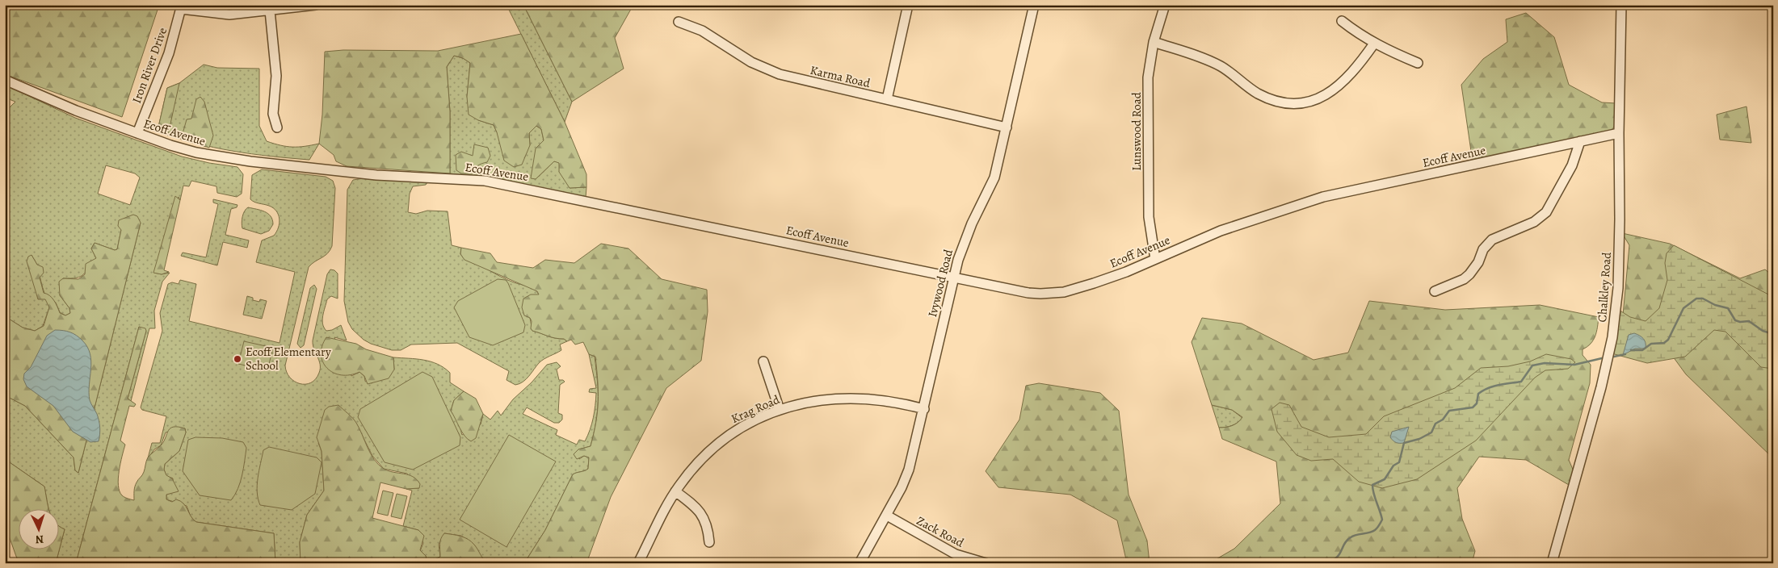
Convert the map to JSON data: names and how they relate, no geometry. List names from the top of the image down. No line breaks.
{"streets":{"street":["Iron River Drive","Karma Road","Lunswood Road","Ecoff Avenue","Ivywood Road","Chalkley Road","Krag Road","Zack Road"]},"crossings":[["Iron River Drive","Ecoff Avenue"],["Karma Road","Ivywood Road"],["Lunswood Road","Ecoff Avenue"],["Ecoff Avenue","Ivywood Road"],["Ecoff Avenue","Chalkley Road"],["Ivywood Road","Krag Road"],["Ivywood Road","Zack Road"]],"places":["Ecoff Elementary School"],"north":"bottom"}
